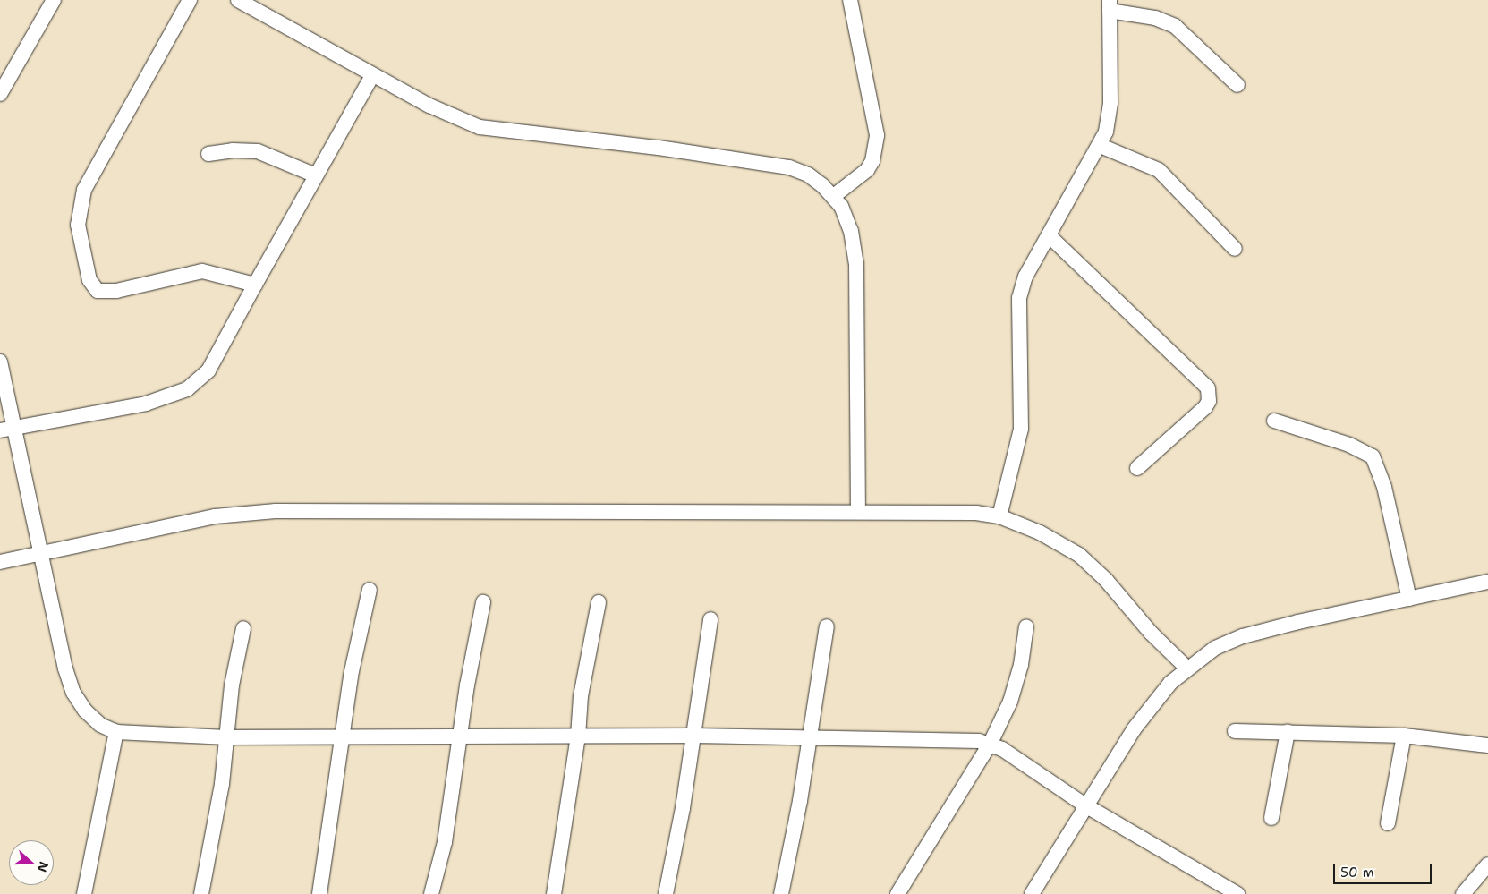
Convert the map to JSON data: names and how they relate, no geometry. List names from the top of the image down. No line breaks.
{"scale_bar":"50 m","north":"right"}
